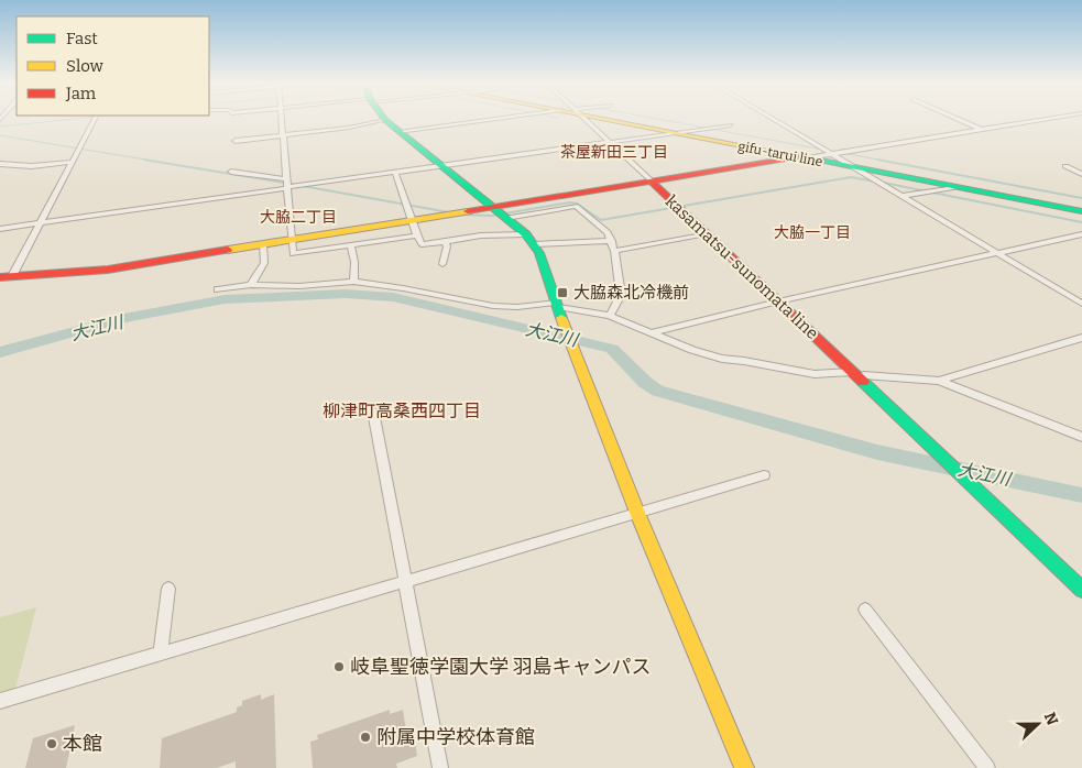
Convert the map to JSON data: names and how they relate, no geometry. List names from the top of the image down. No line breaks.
{"streets":{"main road":["gifu-tarui line","kasamatsu-sunomata line"]},"districts":["茶屋新田三丁目","大脇二丁目","大脇一丁目","柳津町高桑西四丁目"],"water":["大江川"],"places":{"transit":["大脇森北冷機前"],"other":["岐阜聖徳学園大学 羽島キャンパス","附属中学校体育館","本館"]},"legend":["Fast","Slow","Jam"],"north":"right"}
